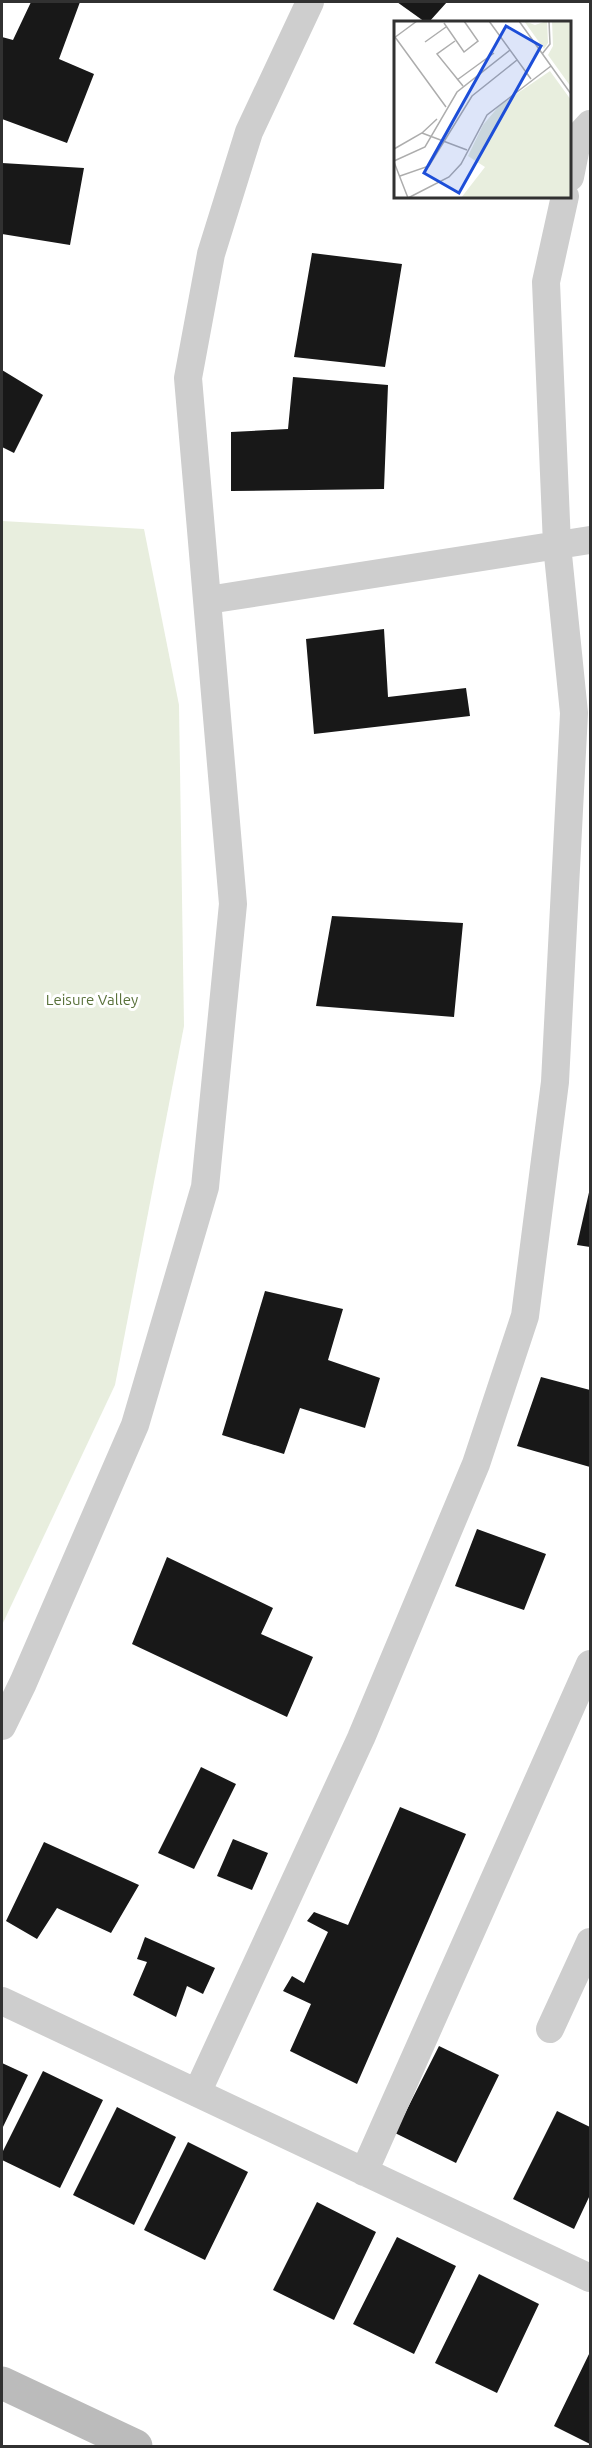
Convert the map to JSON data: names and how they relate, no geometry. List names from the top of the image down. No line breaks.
{"parks":["Leisure Valley"]}
